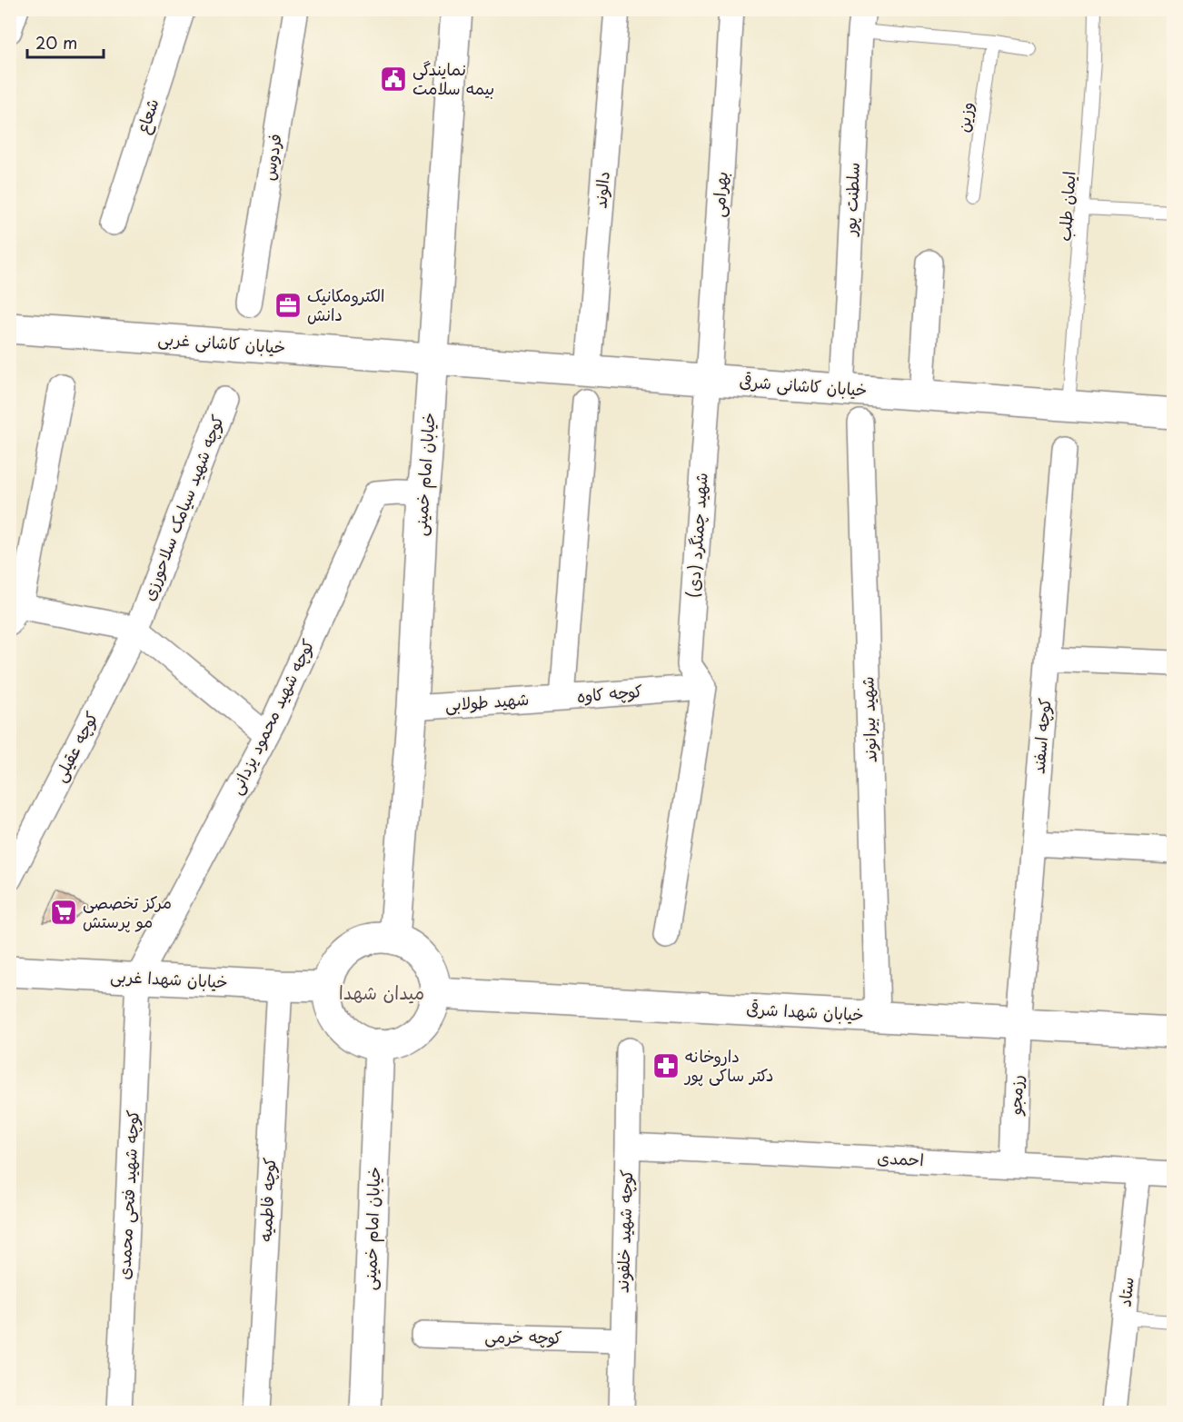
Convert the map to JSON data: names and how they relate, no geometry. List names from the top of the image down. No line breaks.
{"streets":{"main road":["خیابان کاشانی غربی","خیابان کاشانی شرقی","خیابان امام خمینی","خیابان شهدا غربی","خیابان شهدا شرقی"],"street":["شعاع","فردوس","دالوند","بهرامی","سلطنت پور","کوچه شهید سیامک سلاحورزی","شهید چمنگرد (دی)","کوچه کاوه","شهید طولابی","کوچه شهید محمود یزدانی","شهید بیرانوند","کوچه اسفند","کوچه عقیلی","رزمجو","احمدی","کوچه شهید فتحی محمدی","کوچه فاطمیه","کوچه شهید خلفوند","ستاد","کوچه خرمی"],"lane":["وزین","ایمان طلب"]},"crossings":[["دالوند","خیابان کاشانی شرقی"],["بهرامی","خیابان کاشانی شرقی"],["بهرامی","شهید چمنگرد (دی)"],["سلطنت پور","خیابان کاشانی شرقی"],["ایمان طلب","خیابان کاشانی شرقی"],["خیابان کاشانی غربی","خیابان کاشانی شرقی"],["خیابان کاشانی غربی","خیابان امام خمینی"],["خیابان کاشانی شرقی","خیابان امام خمینی"],["خیابان کاشانی شرقی","شهید چمنگرد (دی)"],["خیابان امام خمینی","شهید طولابی"],["خیابان امام خمینی","کوچه شهید محمود یزدانی"],["خیابان امام خمینی","خیابان شهدا غربی"],["خیابان امام خمینی","خیابان شهدا شرقی"],["کوچه شهید سیامک سلاحورزی","کوچه عقیلی"],["شهید چمنگرد (دی)","کوچه کاوه"],["کوچه کاوه","شهید طولابی"],["کوچه شهید محمود یزدانی","خیابان شهدا غربی"],["کوچه شهید محمود یزدانی","کوچه شهید فتحی محمدی"],["شهید بیرانوند","خیابان شهدا شرقی"],["کوچه اسفند","خیابان شهدا شرقی"],["کوچه اسفند","رزمجو"],["خیابان شهدا غربی","خیابان شهدا شرقی"],["خیابان شهدا غربی","کوچه شهید فتحی محمدی"],["خیابان شهدا غربی","کوچه فاطمیه"],["خیابان شهدا شرقی","رزمجو"],["رزمجو","احمدی"],["احمدی","کوچه شهید خلفوند"],["احمدی","ستاد"],["کوچه شهید خلفوند","کوچه خرمی"]],"districts":["میدان شهدا"],"places":{"public building":["نمایندگی بیمه سلامت"],"office":["الکترومکانیک دانش"],"supermarket":["مرکز تخصصی مو پرستش"],"pharmacy":["داروخانه دکتر ساکی پور"]},"scale_bar":"20 m"}
